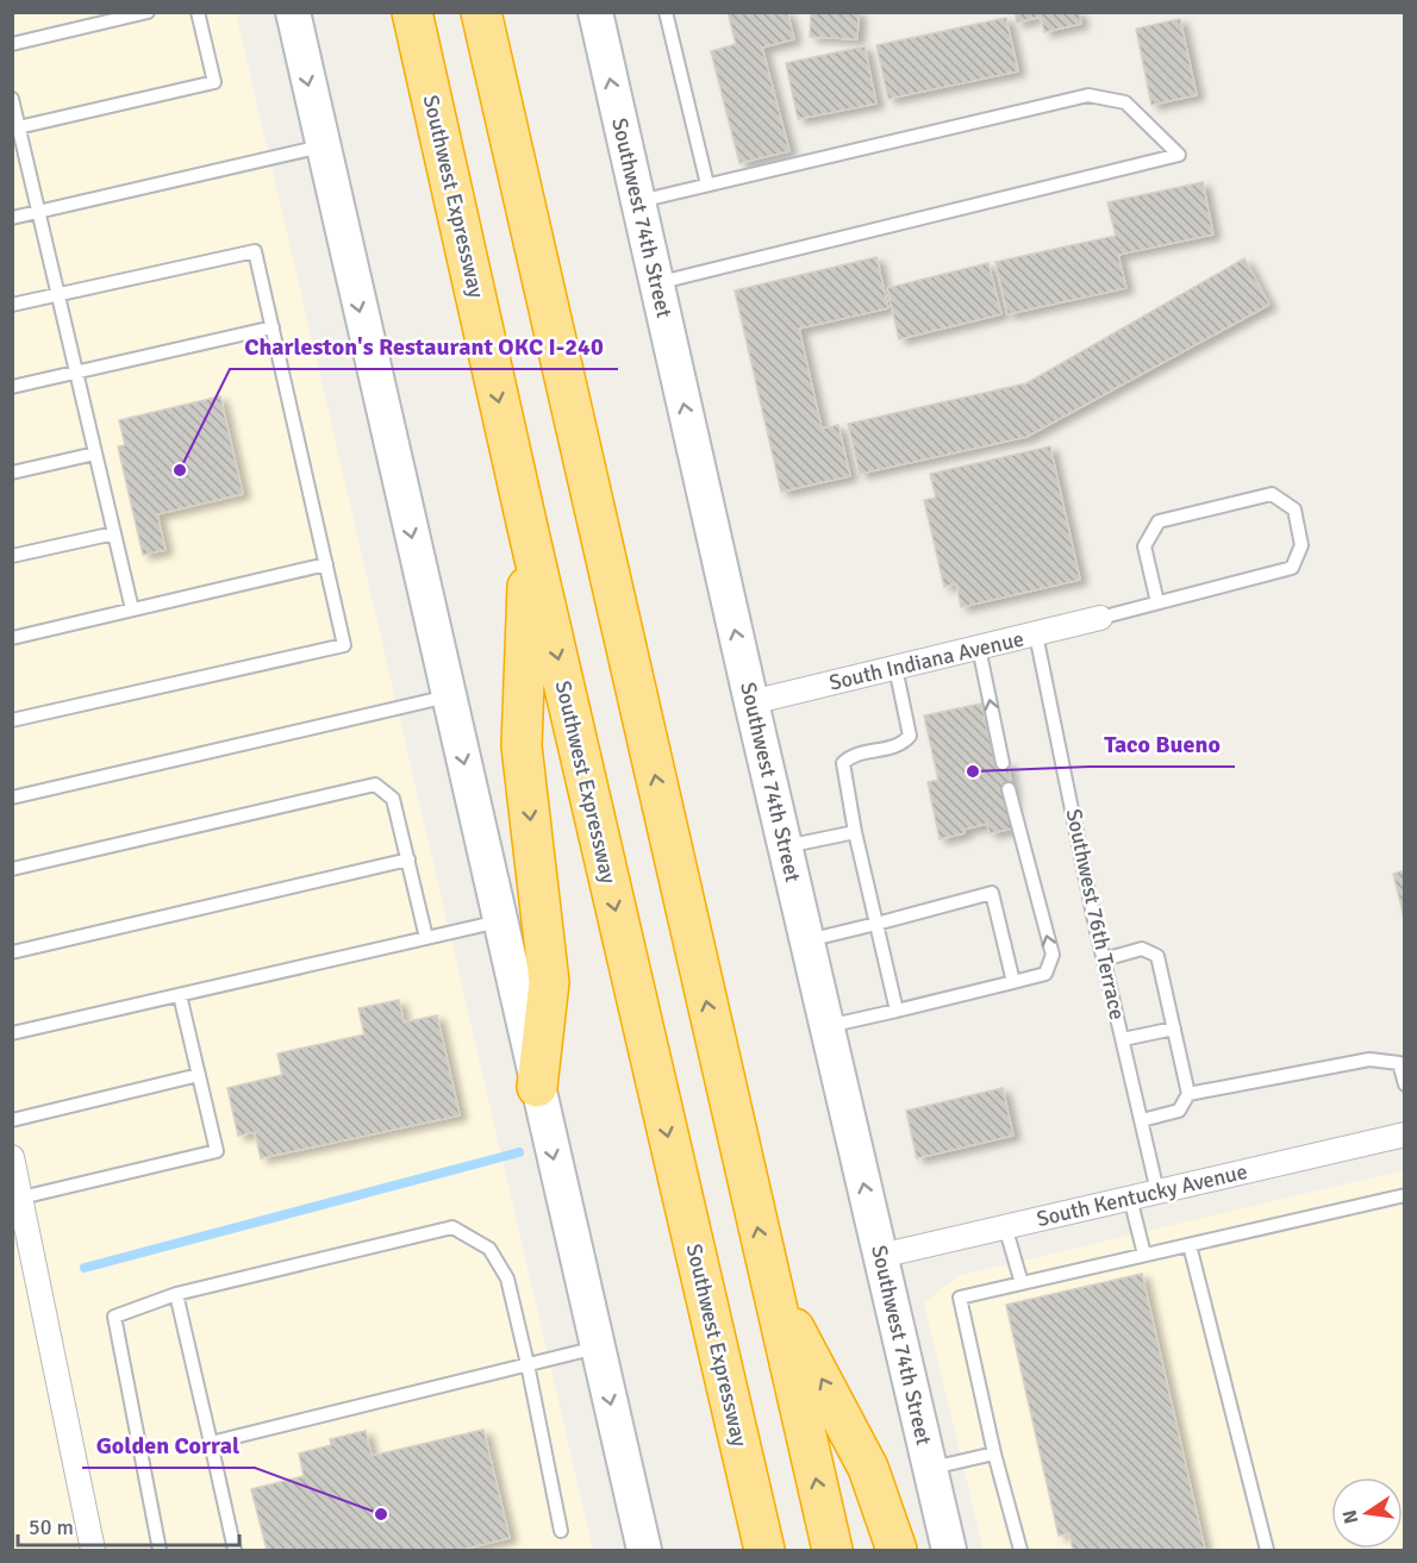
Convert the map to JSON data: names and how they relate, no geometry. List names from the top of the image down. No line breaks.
{"streets":{"highway":["Southwest Expressway"],"main road":["Southwest 74th Street"],"street":["South Indiana Avenue","South Kentucky Avenue"],"lane":["Southwest 76th Terrace"]},"crossings":[["Southwest 74th Street","South Indiana Avenue"],["Southwest 74th Street","South Kentucky Avenue"],["South Indiana Avenue","Southwest 76th Terrace"],["Southwest 76th Terrace","South Kentucky Avenue"]],"places":["Charleston's Restaurant OKC I-240","Taco Bueno","Golden Corral"],"scale_bar":"50 m","north":"left"}
